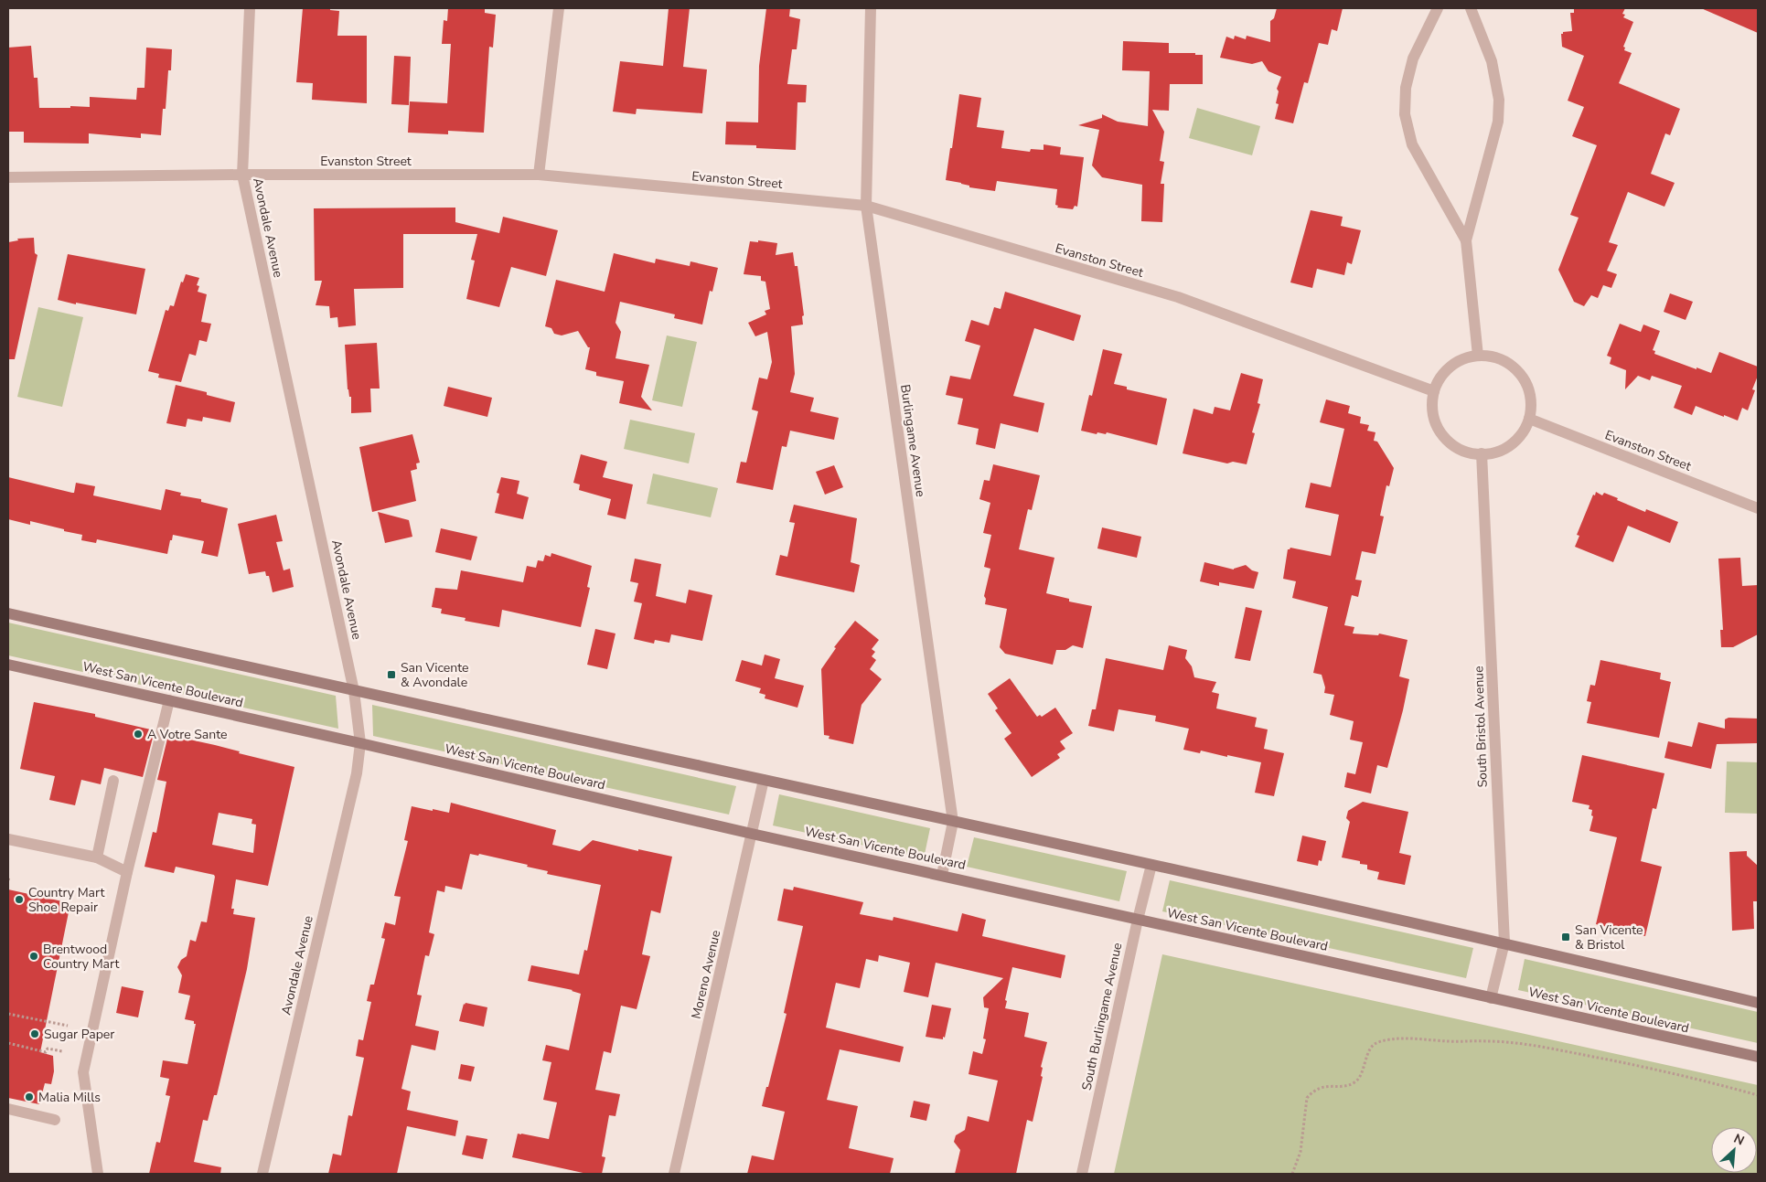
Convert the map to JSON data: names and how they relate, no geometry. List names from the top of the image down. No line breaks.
{"streets":{"main road":["West San Vicente Boulevard"],"street":["Evanston Street","Avondale Avenue","Burlingame Avenue","South Bristol Avenue","Moreno Avenue","South Burlingame Avenue"]},"crossings":[["Evanston Street","Avondale Avenue"],["Evanston Street","Burlingame Avenue"],["Evanston Street","South Bristol Avenue"],["Avondale Avenue","West San Vicente Boulevard"],["Burlingame Avenue","West San Vicente Boulevard"],["West San Vicente Boulevard","South Bristol Avenue"],["West San Vicente Boulevard","Moreno Avenue"],["West San Vicente Boulevard","South Burlingame Avenue"]],"places":{"transit":["San Vicente & Avondale","San Vicente & Bristol"],"other":["A Votre Sante","Country Mart Shoe Repair","Brentwood Country Mart","Sugar Paper","Malia Mills"]},"north":"top right"}
